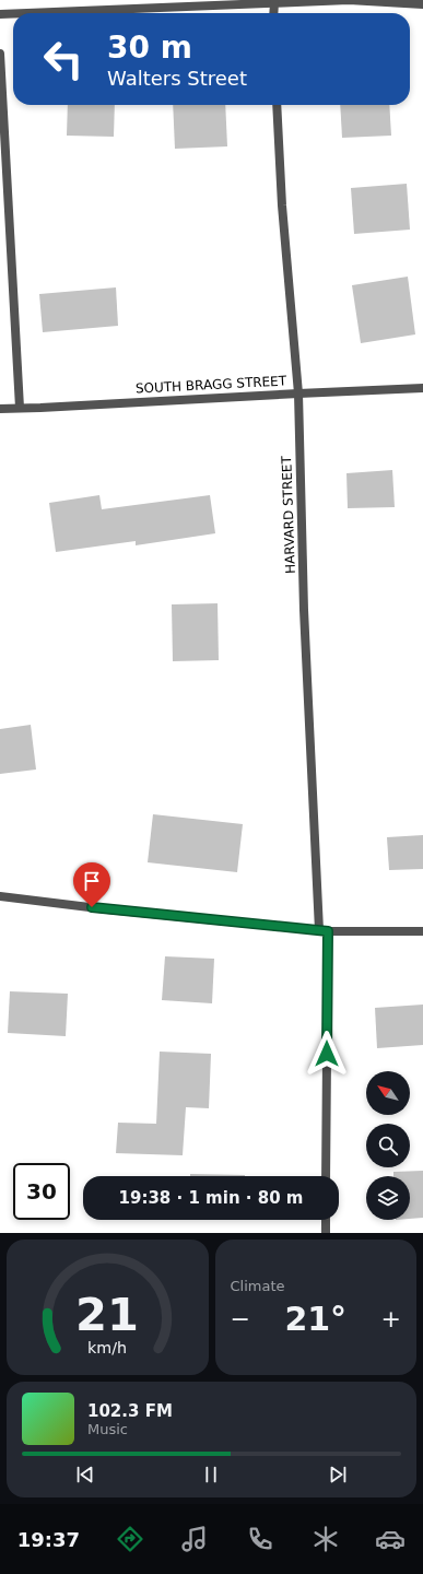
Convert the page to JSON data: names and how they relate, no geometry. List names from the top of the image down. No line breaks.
{"streets":{"street":["SOUTH BRAGG STREET","HARVARD STREET"]},"crossings":[["SOUTH BRAGG STREET","HARVARD STREET"]],"north":"top left","page":{"turn":["30 m","Walters Street"],"limit":"30","trip":"19:38 · 1 min · 80 m","tile":"Climate","heat":["−","21°","+"],"song":["102.3 FM","Music"],"tabs":"19:37","gauge":["21","km/h"]}}
